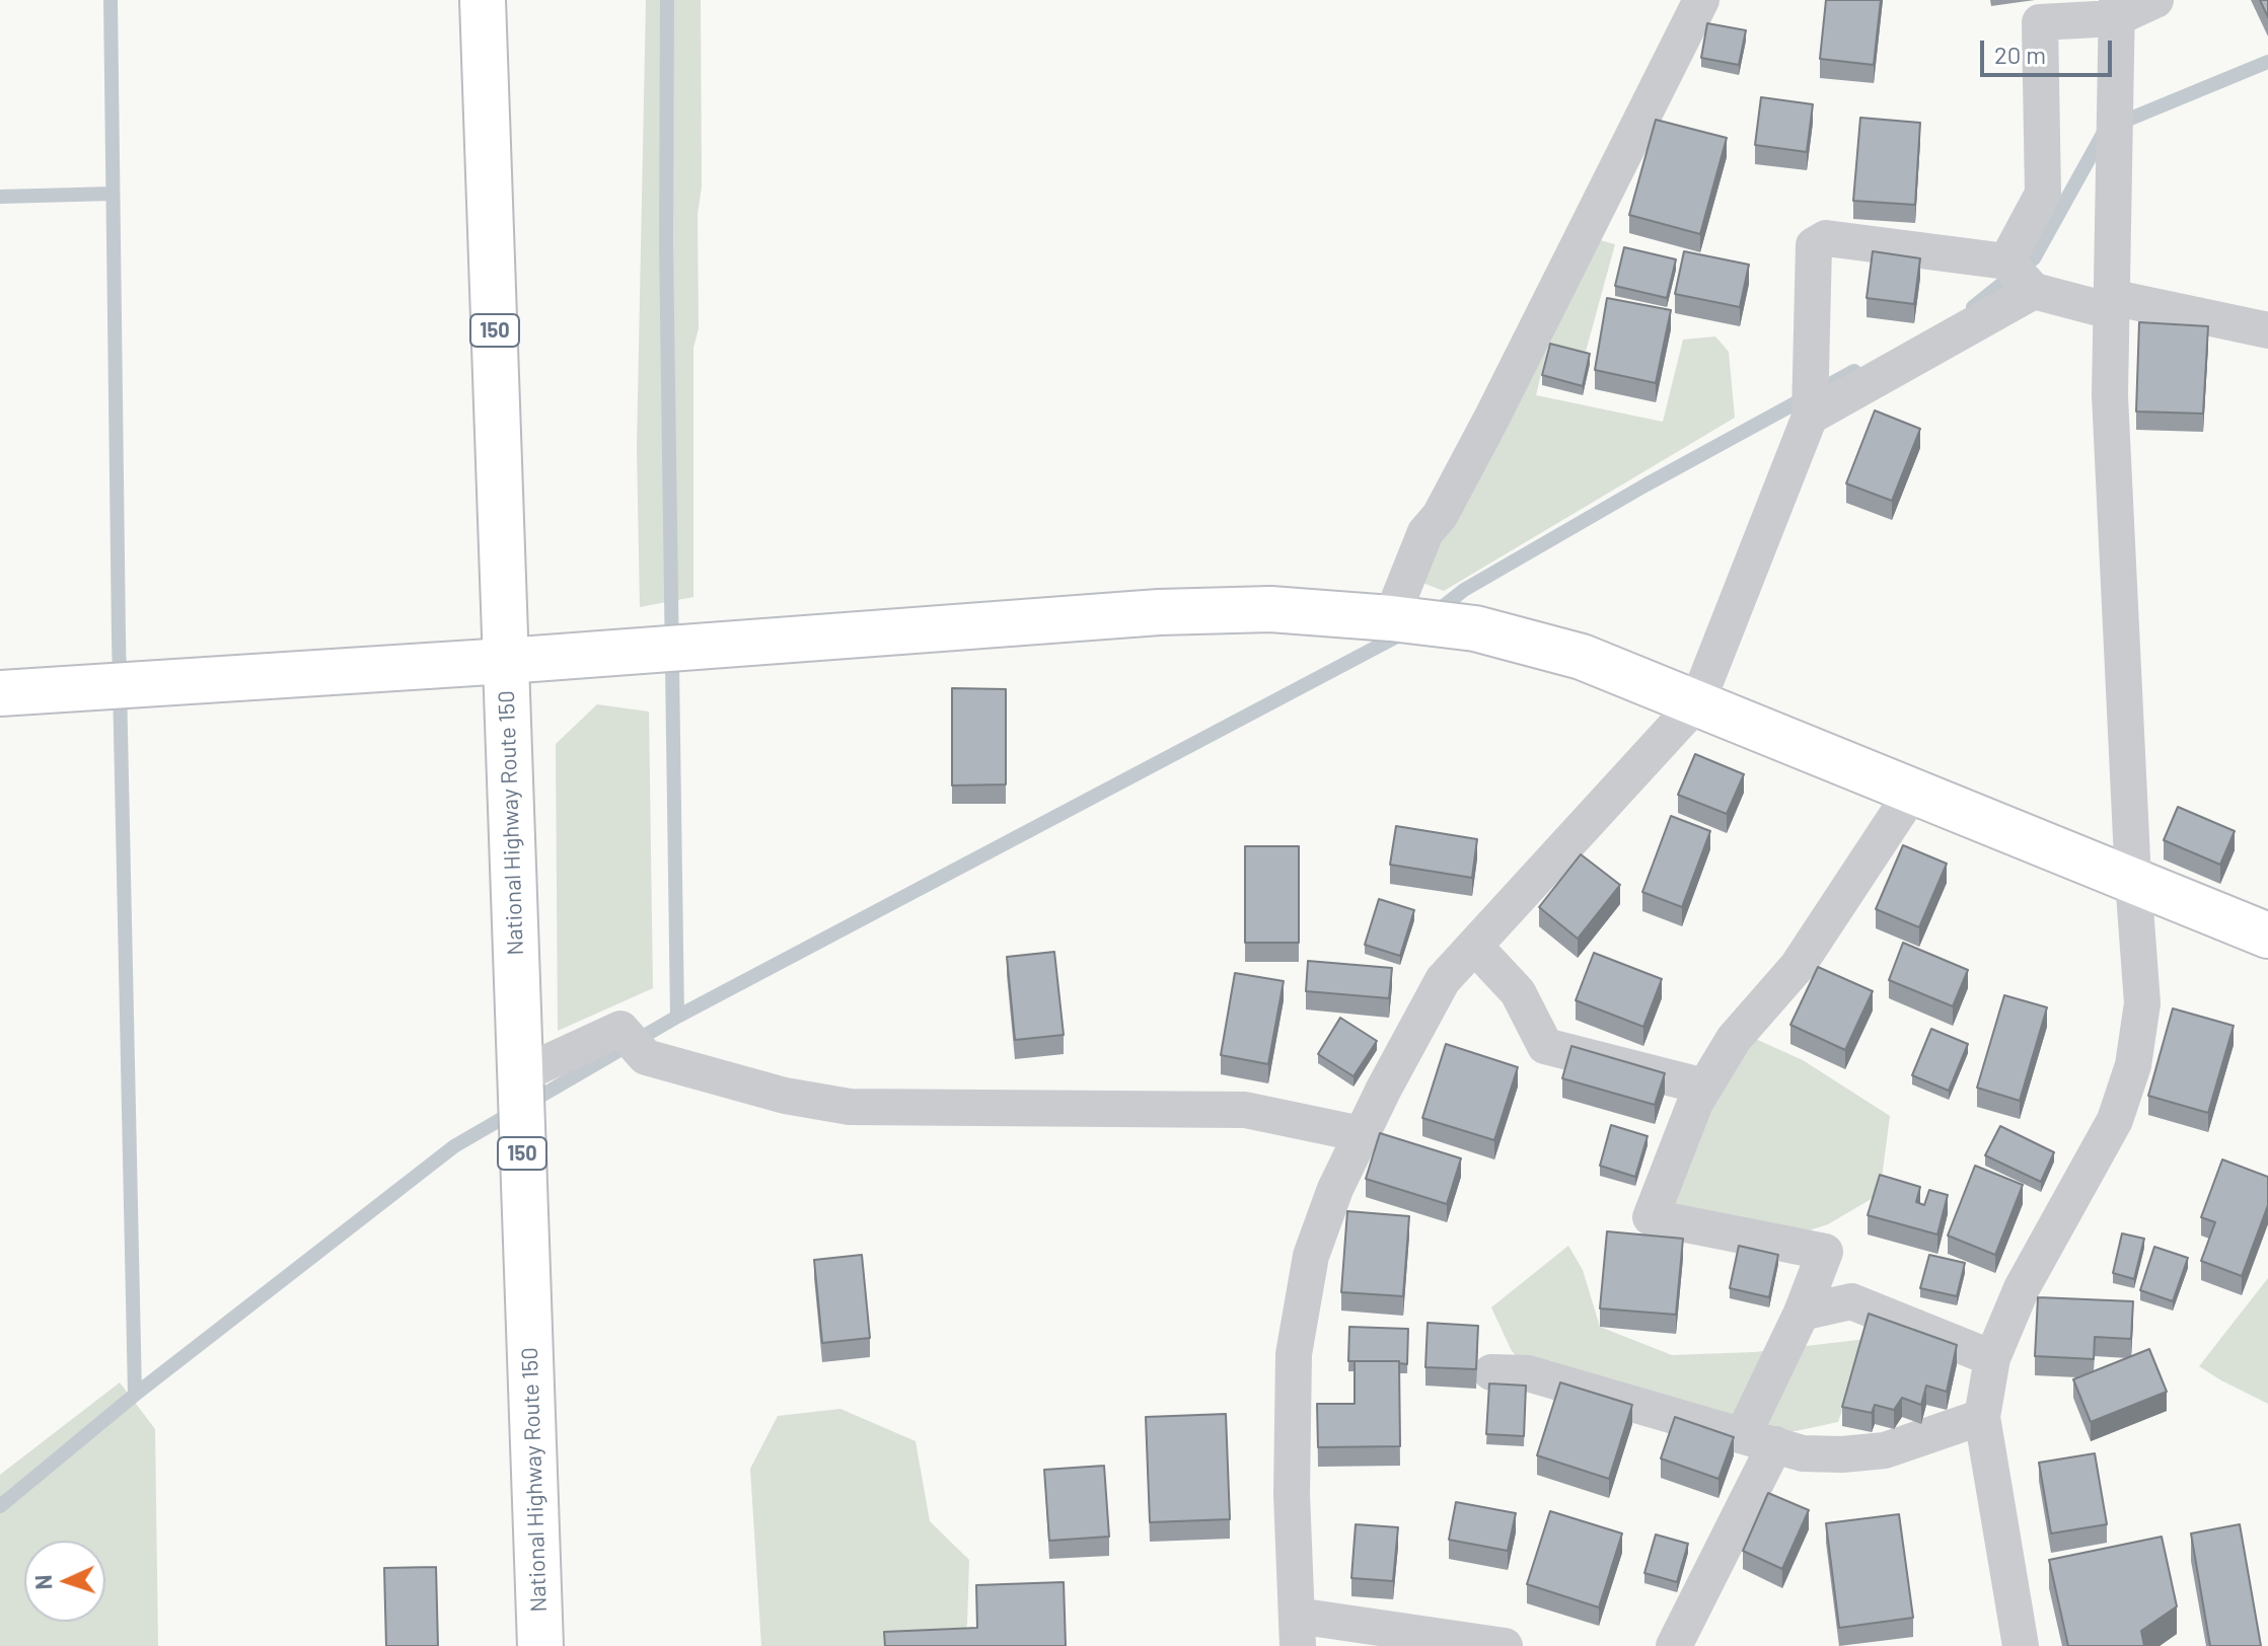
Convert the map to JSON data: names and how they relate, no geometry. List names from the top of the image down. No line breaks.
{"streets":{"main road":["150","National Highway Route 150"]},"scale_bar":"20 m","north":"left"}
